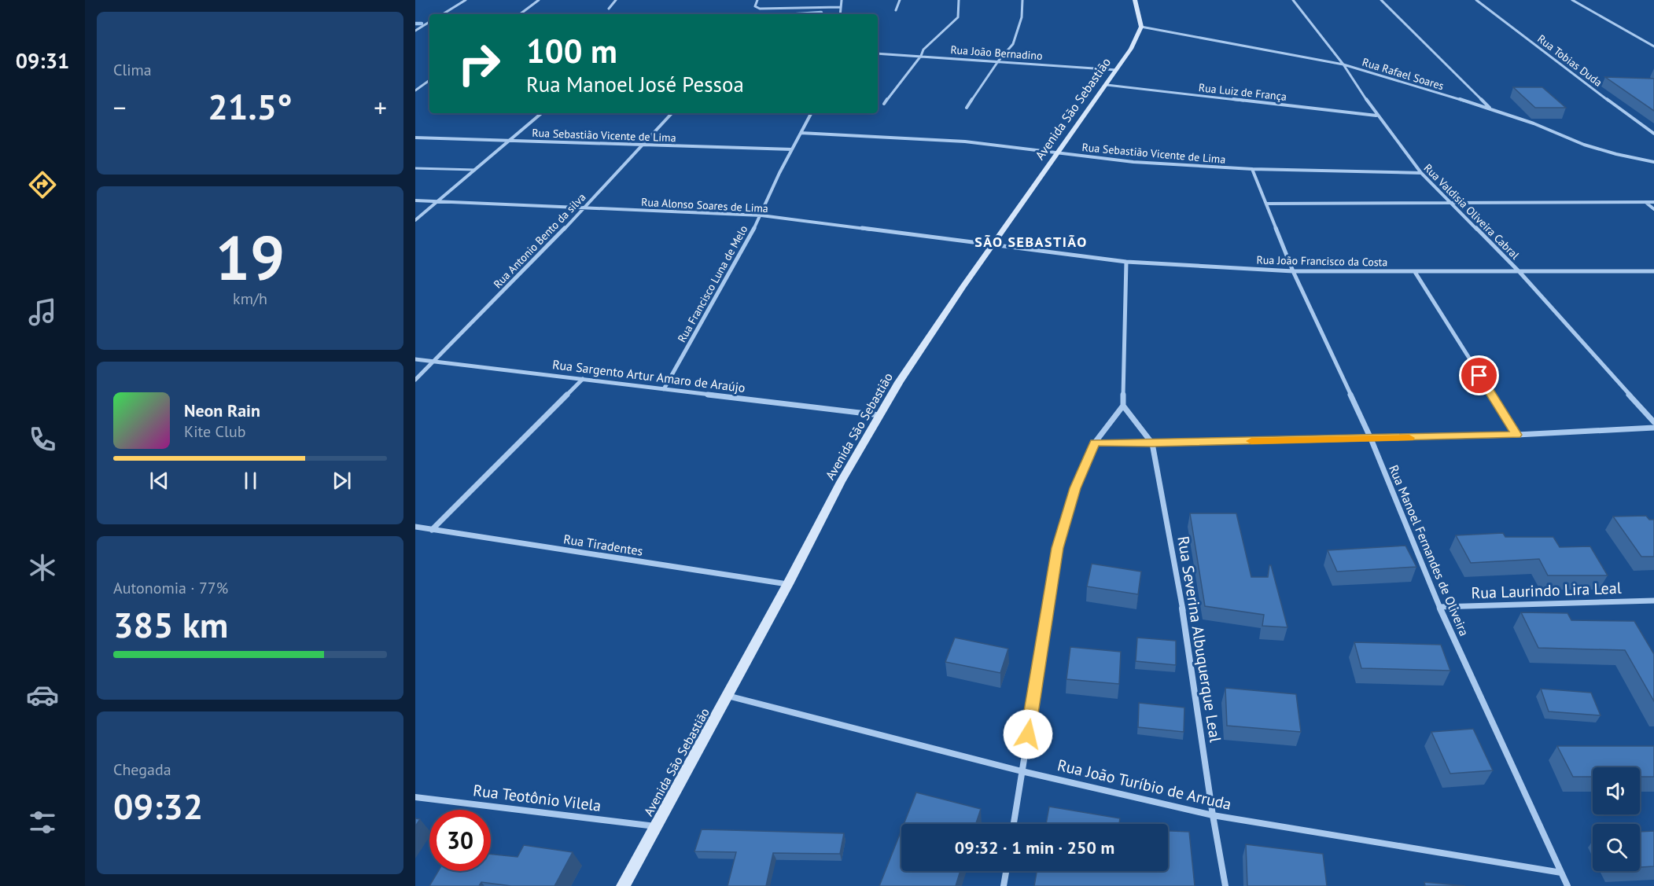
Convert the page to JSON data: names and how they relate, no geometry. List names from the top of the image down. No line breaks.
{"streets":{"main road":["Avenida São Sebastião"],"street":["Rua João Bernadino","Rua Tobias Duda","Rua Rafael Soares","Rua Luiz de França","Rua Sebastião Vicente de Lima","Rua Alonso Soares de Lima","Rua Valdisia Oliveira Cabral","Rua Antonio Bento da silva","Rua João Francisco da Costa","Rua Francisco Luna de Melo","Rua Sargento Artur Amaro de Araújo","Rua Tiradentes","Rua Manoel Fernandes de Oliveira","Rua Laurindo Lira Leal","Rua Severina Albuquerque Leal","Rua João Turíbio de Arruda","Rua Teotônio Vilela"]},"crossings":[["Rua João Bernadino","Avenida São Sebastião"],["Rua Rafael Soares","Avenida São Sebastião"],["Rua Rafael Soares","Rua Valdisia Oliveira Cabral"],["Rua Luiz de França","Avenida São Sebastião"],["Rua Luiz de França","Rua Valdisia Oliveira Cabral"],["Avenida São Sebastião","Rua Sebastião Vicente de Lima"],["Avenida São Sebastião","Rua Alonso Soares de Lima"],["Avenida São Sebastião","Rua João Francisco da Costa"],["Avenida São Sebastião","Rua Sargento Artur Amaro de Araújo"],["Avenida São Sebastião","Rua Tiradentes"],["Avenida São Sebastião","Rua João Turíbio de Arruda"],["Avenida São Sebastião","Rua Teotônio Vilela"],["Rua Sebastião Vicente de Lima","Rua Valdisia Oliveira Cabral"],["Rua Sebastião Vicente de Lima","Rua Antonio Bento da silva"],["Rua Sebastião Vicente de Lima","Rua Francisco Luna de Melo"],["Rua Sebastião Vicente de Lima","Rua Manoel Fernandes de Oliveira"],["Rua Alonso Soares de Lima","Rua Antonio Bento da silva"],["Rua Alonso Soares de Lima","Rua João Francisco da Costa"],["Rua Alonso Soares de Lima","Rua Francisco Luna de Melo"],["Rua Valdisia Oliveira Cabral","Rua João Francisco da Costa"],["Rua Antonio Bento da silva","Rua Sargento Artur Amaro de Araújo"],["Rua João Francisco da Costa","Rua Manoel Fernandes de Oliveira"],["Rua Francisco Luna de Melo","Rua Sargento Artur Amaro de Araújo"],["Rua Manoel Fernandes de Oliveira","Rua Laurindo Lira Leal"],["Rua Manoel Fernandes de Oliveira","Rua João Turíbio de Arruda"],["Rua Severina Albuquerque Leal","Rua João Turíbio de Arruda"]],"districts":["SÃO SEBASTIÃO"],"page":{"tabs":"09:31","tile":["Clima",["19","km/h"],["Autonomia · 77%","385 km"],["Chegada","09:32"]],"turn":["100 m","Rua Manoel José Pessoa"],"heat":["−","21.5°","+"],"song":["Neon Rain","Kite Club"],"limit":"30","trip":"09:32 · 1 min · 250 m"}}
